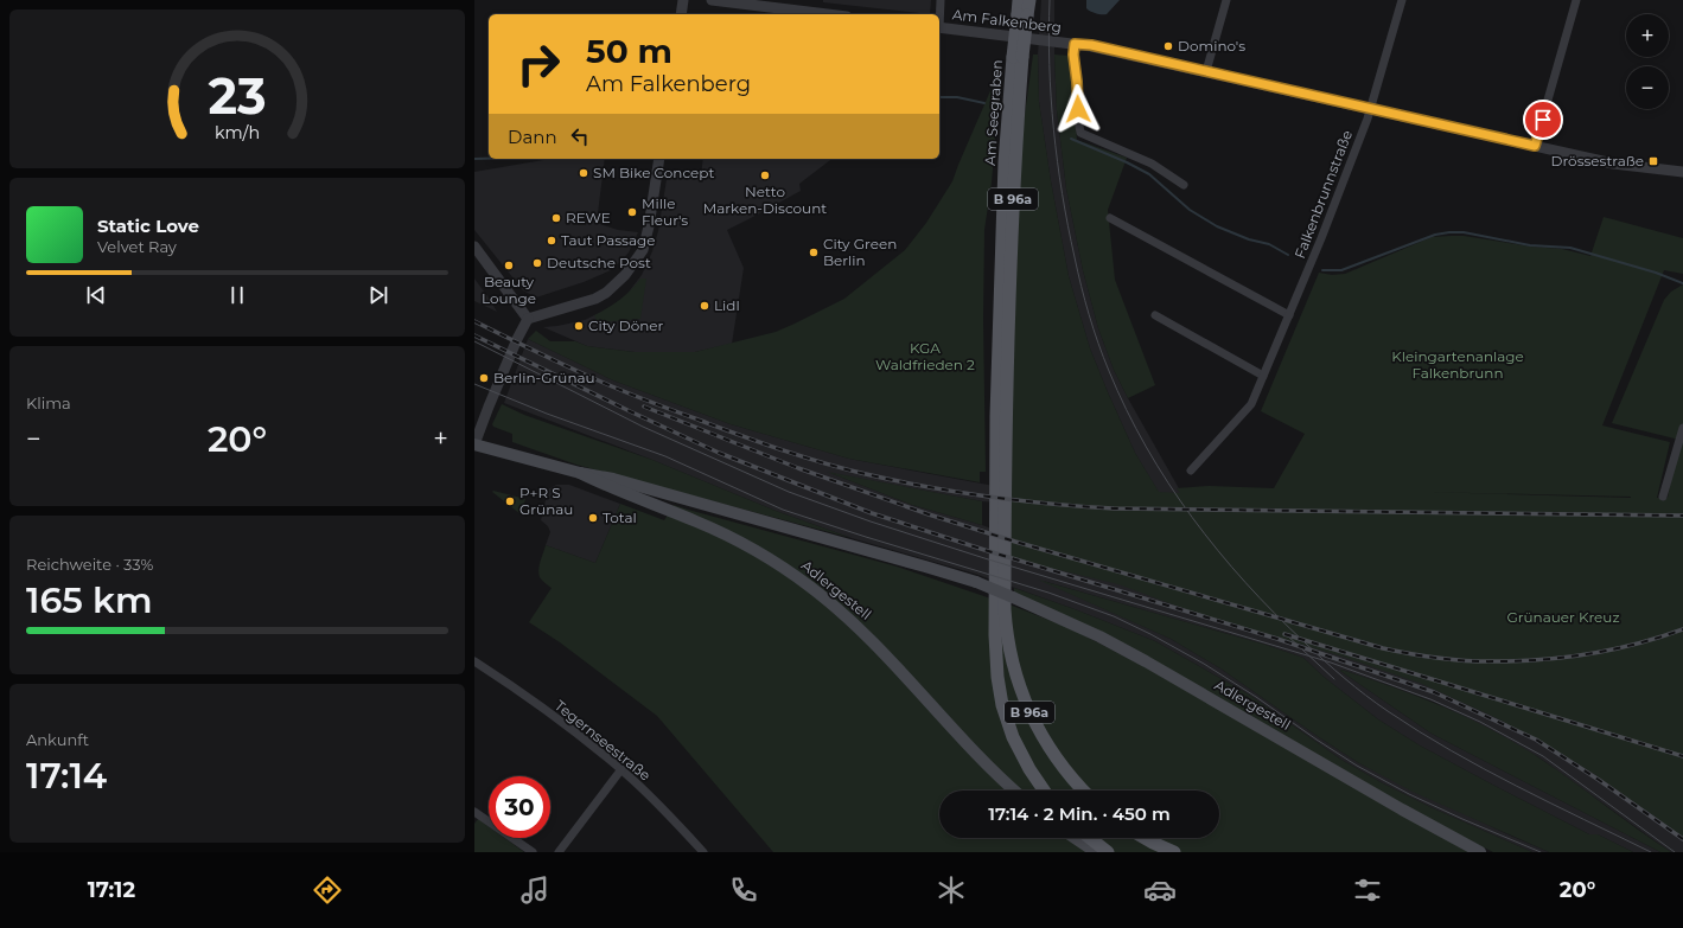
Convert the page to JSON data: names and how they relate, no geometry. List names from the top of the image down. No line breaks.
{"streets":{"main road":["Am Seegraben","B 96a","Adlergestell"],"street":["Am Falkenberg","Falkenbrunnstraße","Tegernseestraße"]},"crossings":[["Am Falkenberg","Falkenbrunnstraße"],["Am Seegraben","B 96a"]],"parks":["KGA Waldfrieden 2","Kleingartenanlage Falkenbrunn","Grünauer Kreuz"],"places":{"other":["Domino's","SM Bike Concept","Netto Marken-Discount","Mille Fleur's","REWE","Taut Passage","City Green Berlin","Deutsche Post","Beauty Lounge","Lidl","City Döner","Berlin-Grünau","P+R S Grünau","Total"],"transit":["Drössestraße"]},"page":{"map_buttons":["+","−"],"turn":["50 m","Am Falkenberg"],"then":"Dann","song":["Static Love","Velvet Ray"],"tile":["Klima",["Reichweite · 33%","165 km"],["Ankunft","17:14"]],"heat":["−","20°","+"],"limit":"30","trip":"17:14 · 2 Min. · 450 m","tabs":["17:12","20°"],"gauge":["23","km/h"]}}
